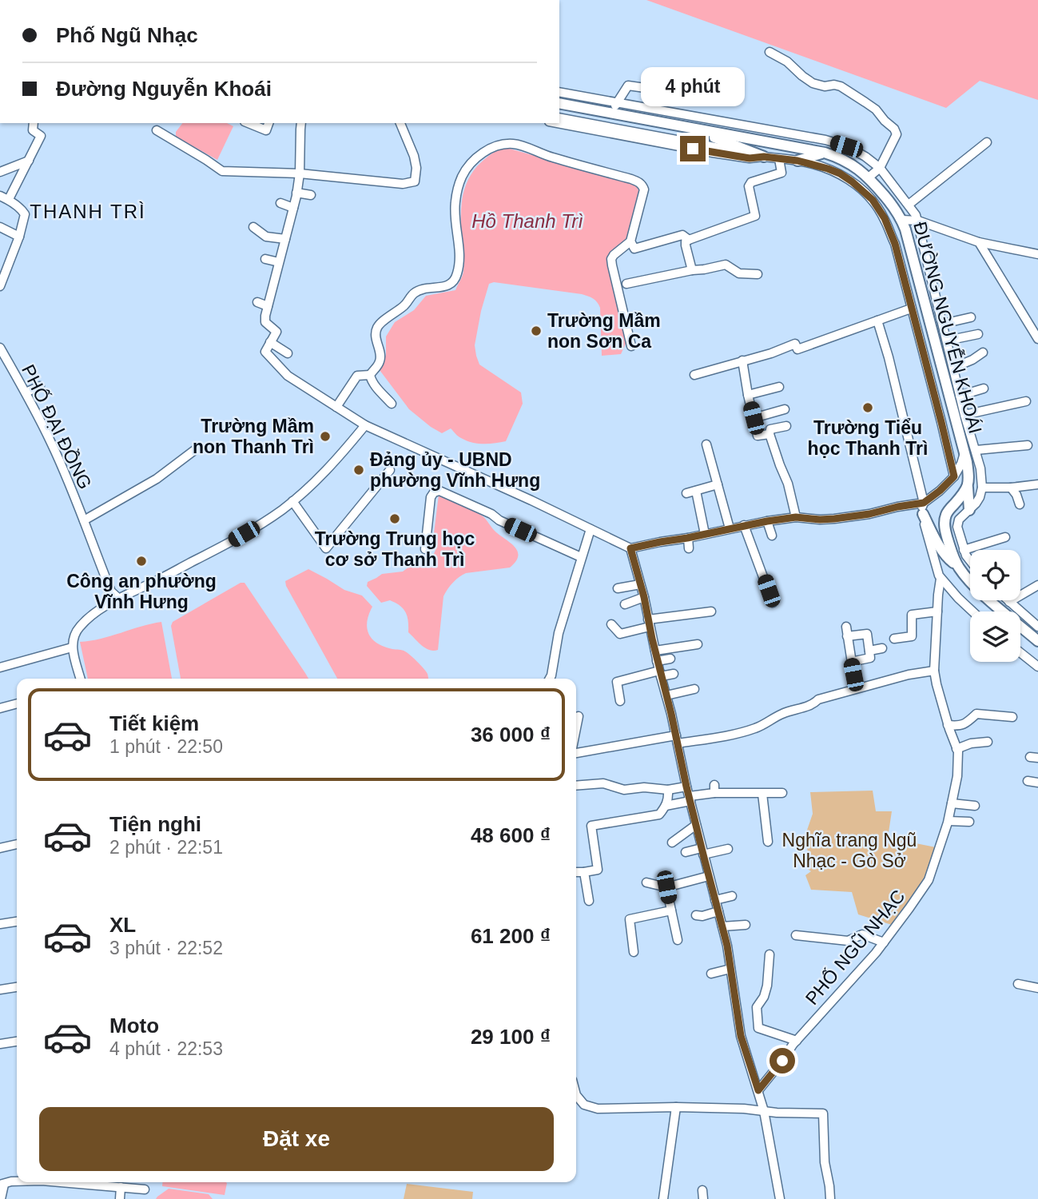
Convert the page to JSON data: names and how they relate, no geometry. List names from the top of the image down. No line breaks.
{"streets":{"main road":["ĐƯỜNG NGUYỄN KHOÁI"],"street":["PHỐ ĐẠI ĐỒNG","PHỐ NGŨ NHẠC"]},"districts":["THANH TRÌ"],"water":["Hồ Thanh Trì"],"parks":["Nghĩa trang Ngũ Nhạc - Gò Sở"],"places":["Trường Mầm non Sơn Ca","Trường Tiểu học Thanh Trì","Trường Mầm non Thanh Trì","Đảng ủy - UBND phường Vĩnh Hưng","Trường Trung học cơ sở Thanh Trì","Công an phường Vĩnh Hưng"],"page":{"banner":["Phố Ngũ Nhạc","Đường Nguyễn Khoái"],"bubble":"4 phút","list":[{"name":"Tiết kiệm","note":"1 phút · 22:50","value":"36 000 ₫"},{"name":"Tiện nghi","note":"2 phút · 22:51","value":"48 600 ₫"},{"name":"XL","note":"3 phút · 22:52","value":"61 200 ₫"},{"name":"Moto","note":"4 phút · 22:53","value":"29 100 ₫"}],"buttons":"Đặt xe"}}
